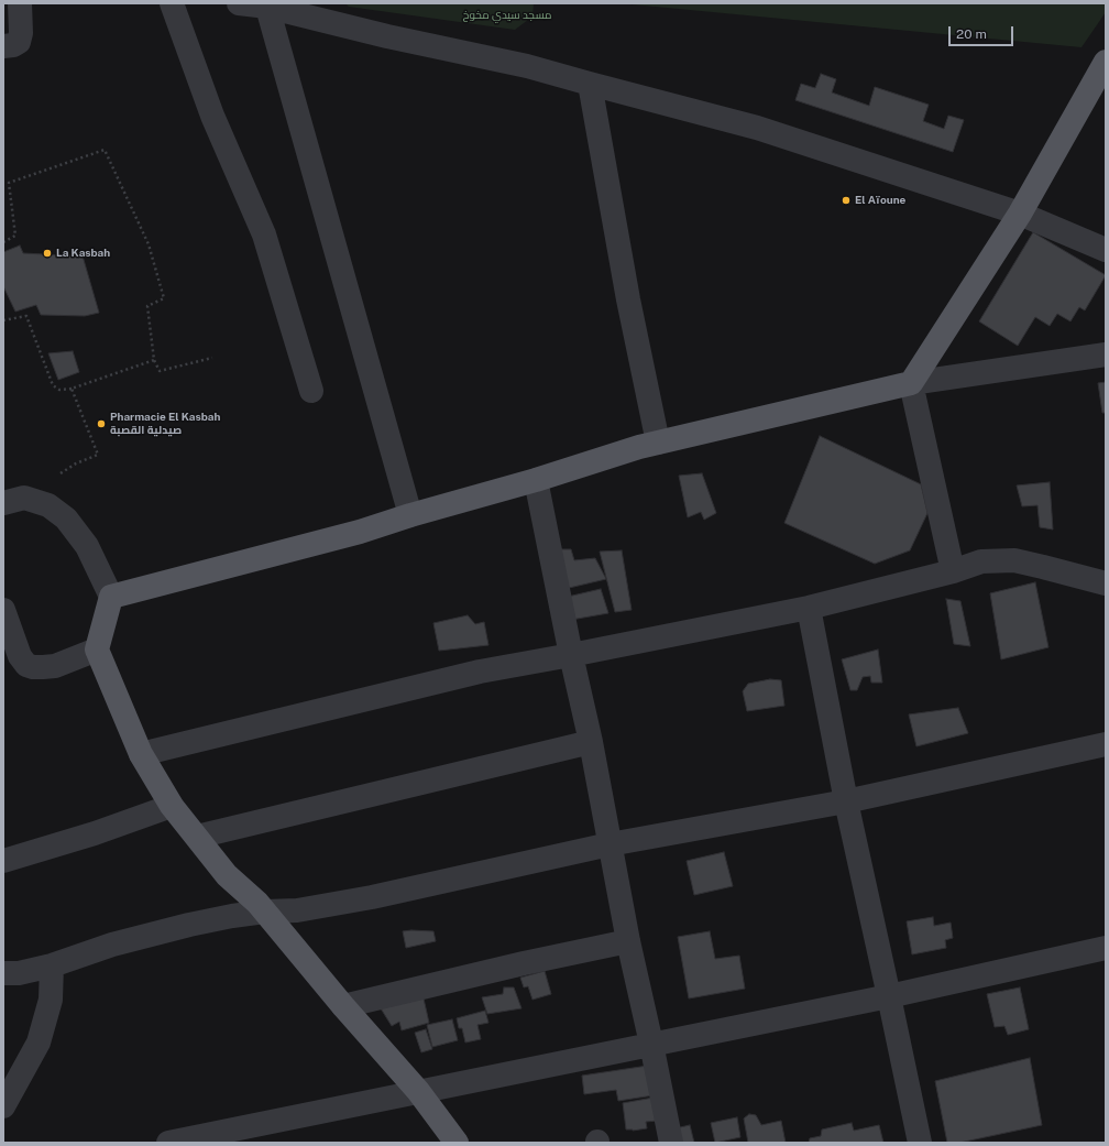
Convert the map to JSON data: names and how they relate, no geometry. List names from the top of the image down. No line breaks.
{"parks":["مسجد سيدي مخوخ"],"places":["El Aïoune","La Kasbah","Pharmacie El Kasbah صيدلية القصبة"],"scale_bar":"20 m"}
